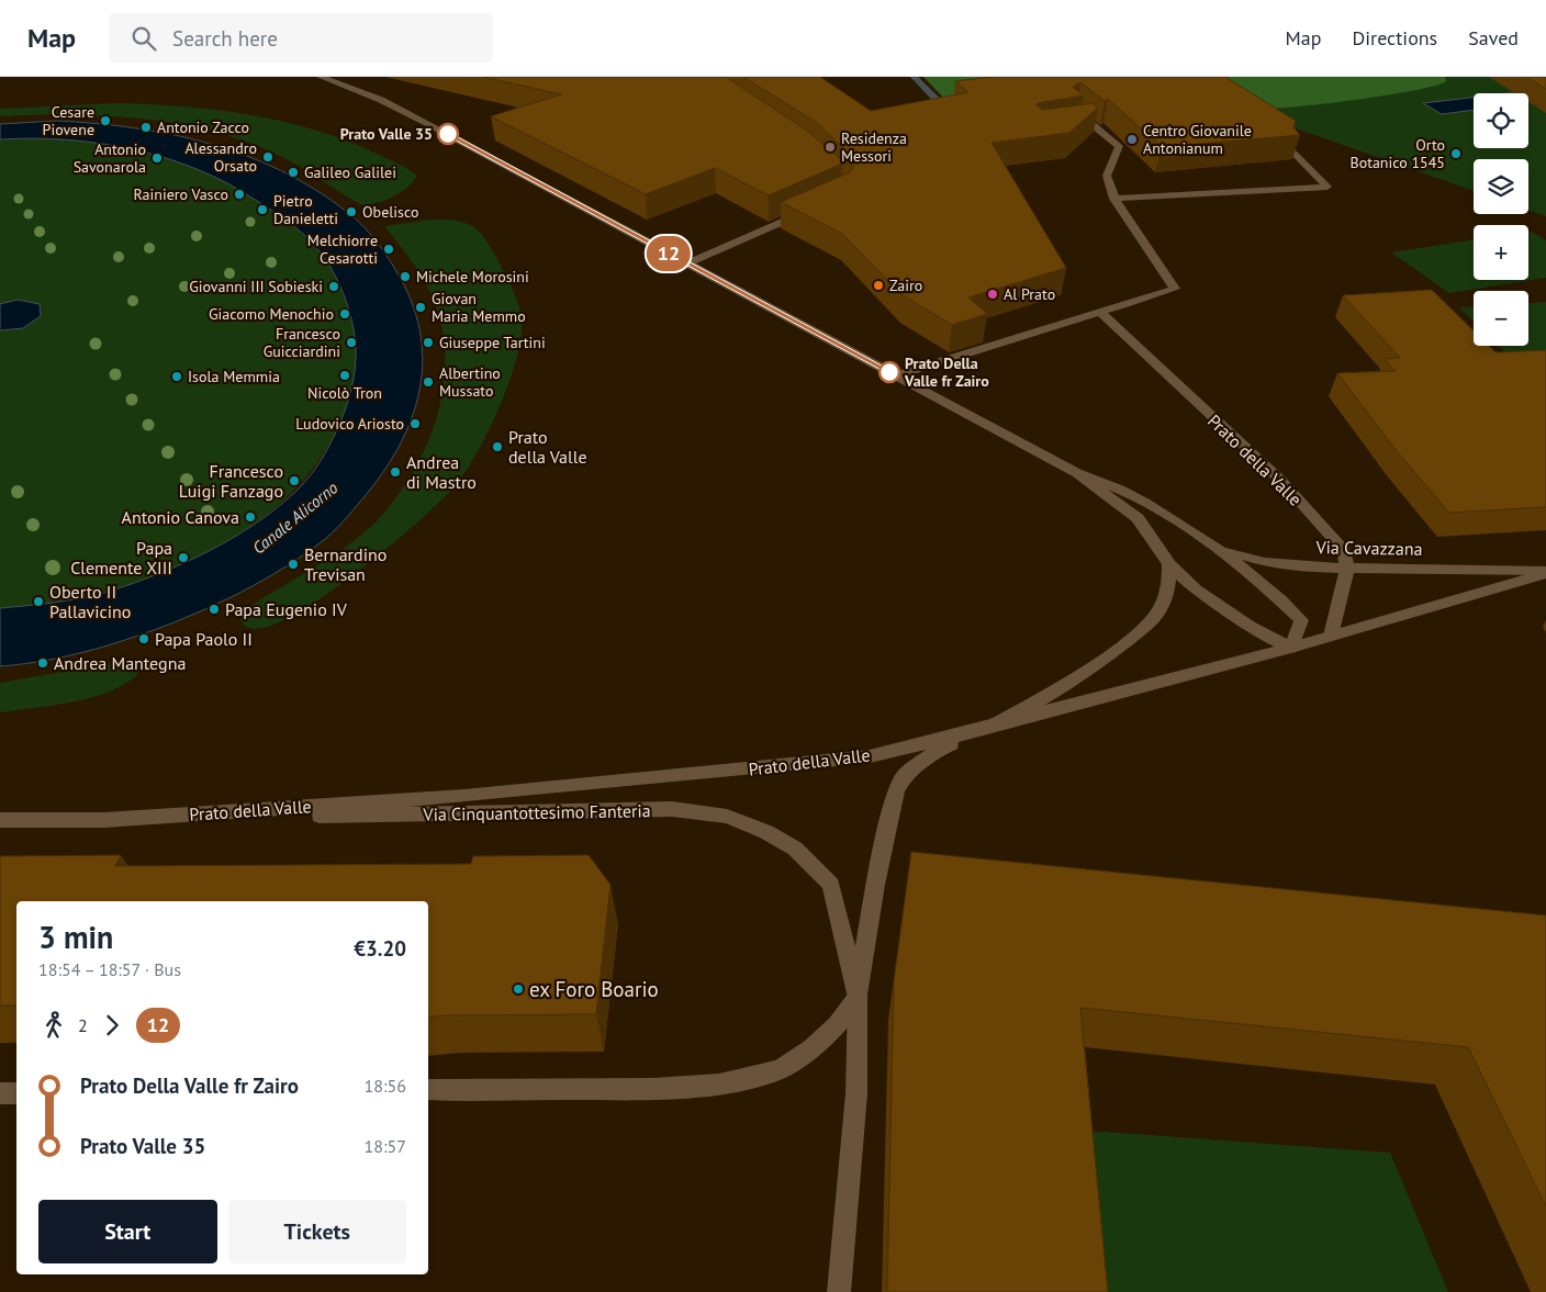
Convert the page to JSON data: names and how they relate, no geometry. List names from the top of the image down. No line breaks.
{"streets":{"street":["Prato della Valle","Via Cavazzana","Via Cinquantottesimo Fanteria"]},"crossings":[["Prato della Valle","Via Cavazzana"],["Prato della Valle","Via Cinquantottesimo Fanteria"]],"water":["Canale Alicorno"],"places":["Cesare Piovene","Antonio Zacco","Prato Valle 35","Centro Giovanile Antonianum","Residenza Messori","Orto Botanico 1545","Alessandro Orsato","Antonio Savonarola","Galileo Galilei","Rainiero Vasco","Pietro Danieletti","Obelisco","Melchiorre Cesarotti","Michele Morosini","Zairo","Giovanni III Sobieski","Al Prato","Giovan Maria Memmo","Giacomo Menochio","Francesco Guicciardini","Giuseppe Tartini","Prato Della Valle fr Zairo","Nicolò Tron","Isola Memmia","Albertino Mussato","Ludovico Ariosto","Prato della Valle","Andrea di Mastro","Francesco Luigi Fanzago","Antonio Canova","Papa Clemente XIII","Bernardino Trevisan","Oberto II Pallavicino","Papa Eugenio IV","Papa Paolo II","Andrea Mantegna","ex Foro Boario"],"lines":["bus line 12"],"page":{"header":"Map","search":"Search here","nav":["Map","Directions","Saved"],"on_map":"12","map_buttons":["+","−"],"heading":["3 min","18:54 – 18:57 · Bus","€3.20"],"legs":["2","12"],"list":[{"name":"Prato Della Valle fr Zairo","value":"18:56"},{"name":"Prato Valle 35","value":"18:57"}],"buttons":["Start","Tickets"]}}
